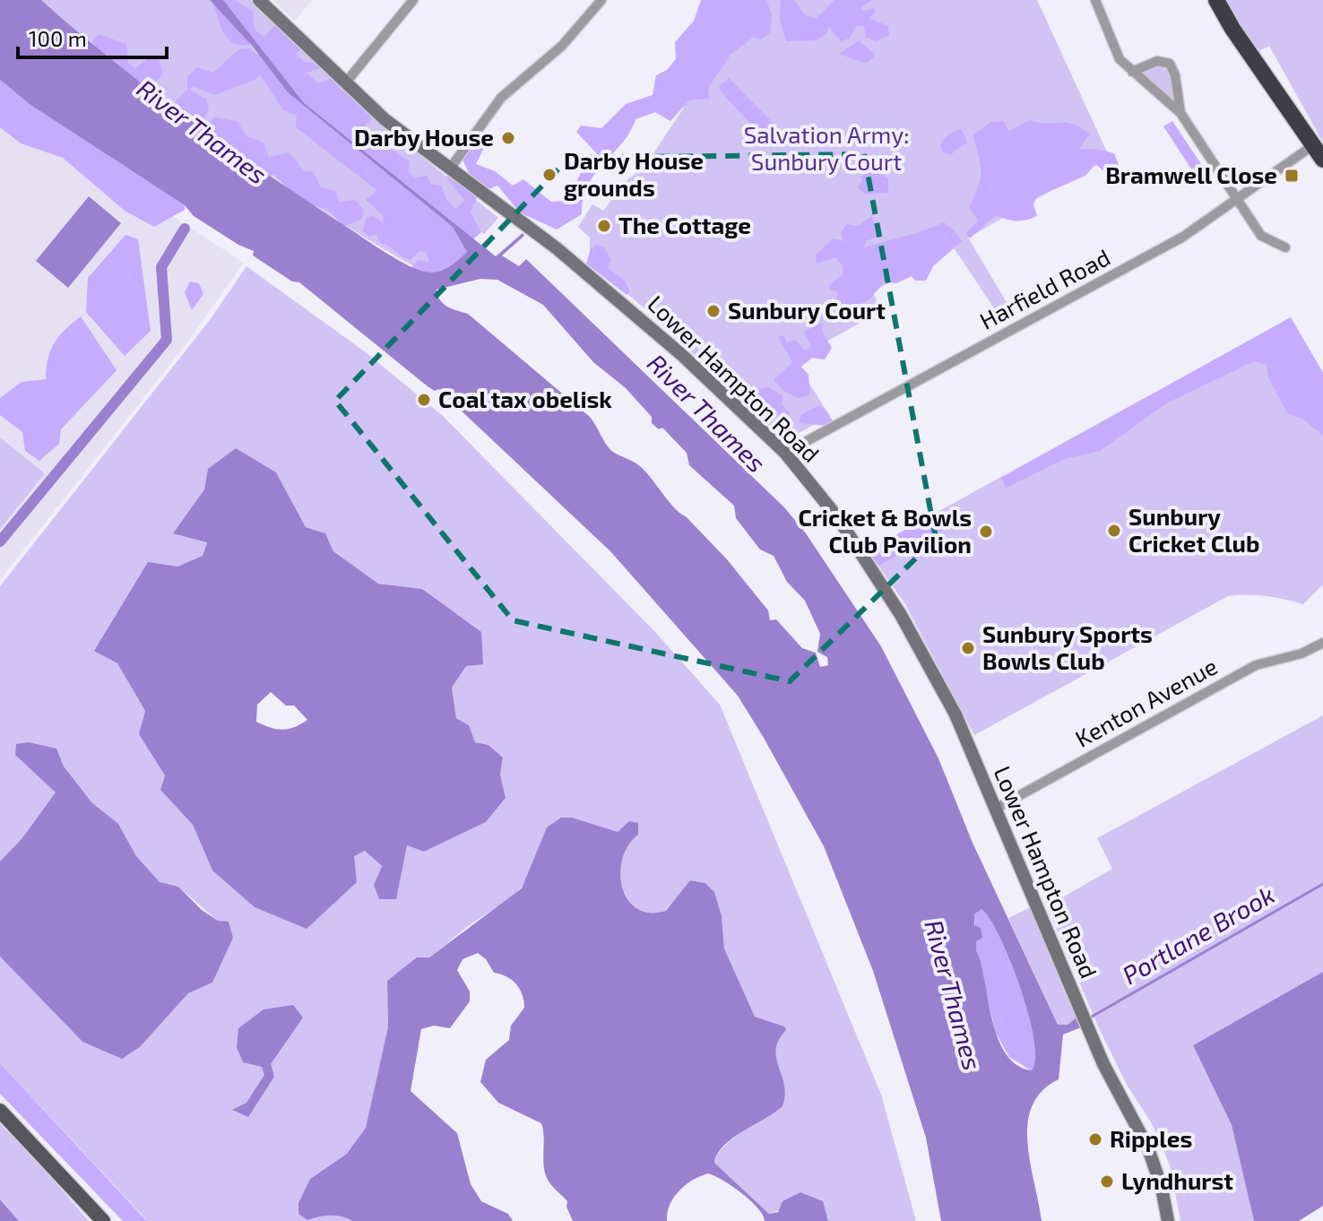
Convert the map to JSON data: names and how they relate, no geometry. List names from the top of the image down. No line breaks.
{"streets":{"street":["Harfield Road","Lower Hampton Road","Kenton Avenue"]},"crossings":[["Harfield Road","Lower Hampton Road"],["Lower Hampton Road","Kenton Avenue"]],"water":["River Thames","Portlane Brook"],"parks":["Salvation Army: Sunbury Court"],"places":{"other":["Darby House","Darby House grounds","The Cottage","Sunbury Court","Coal tax obelisk","Sunbury Cricket Club","Cricket & Bowls Club Pavilion","Sunbury Sports Bowls Club","Ripples","Lyndhurst"],"transit":["Bramwell Close"]},"scale_bar":"100 m"}
